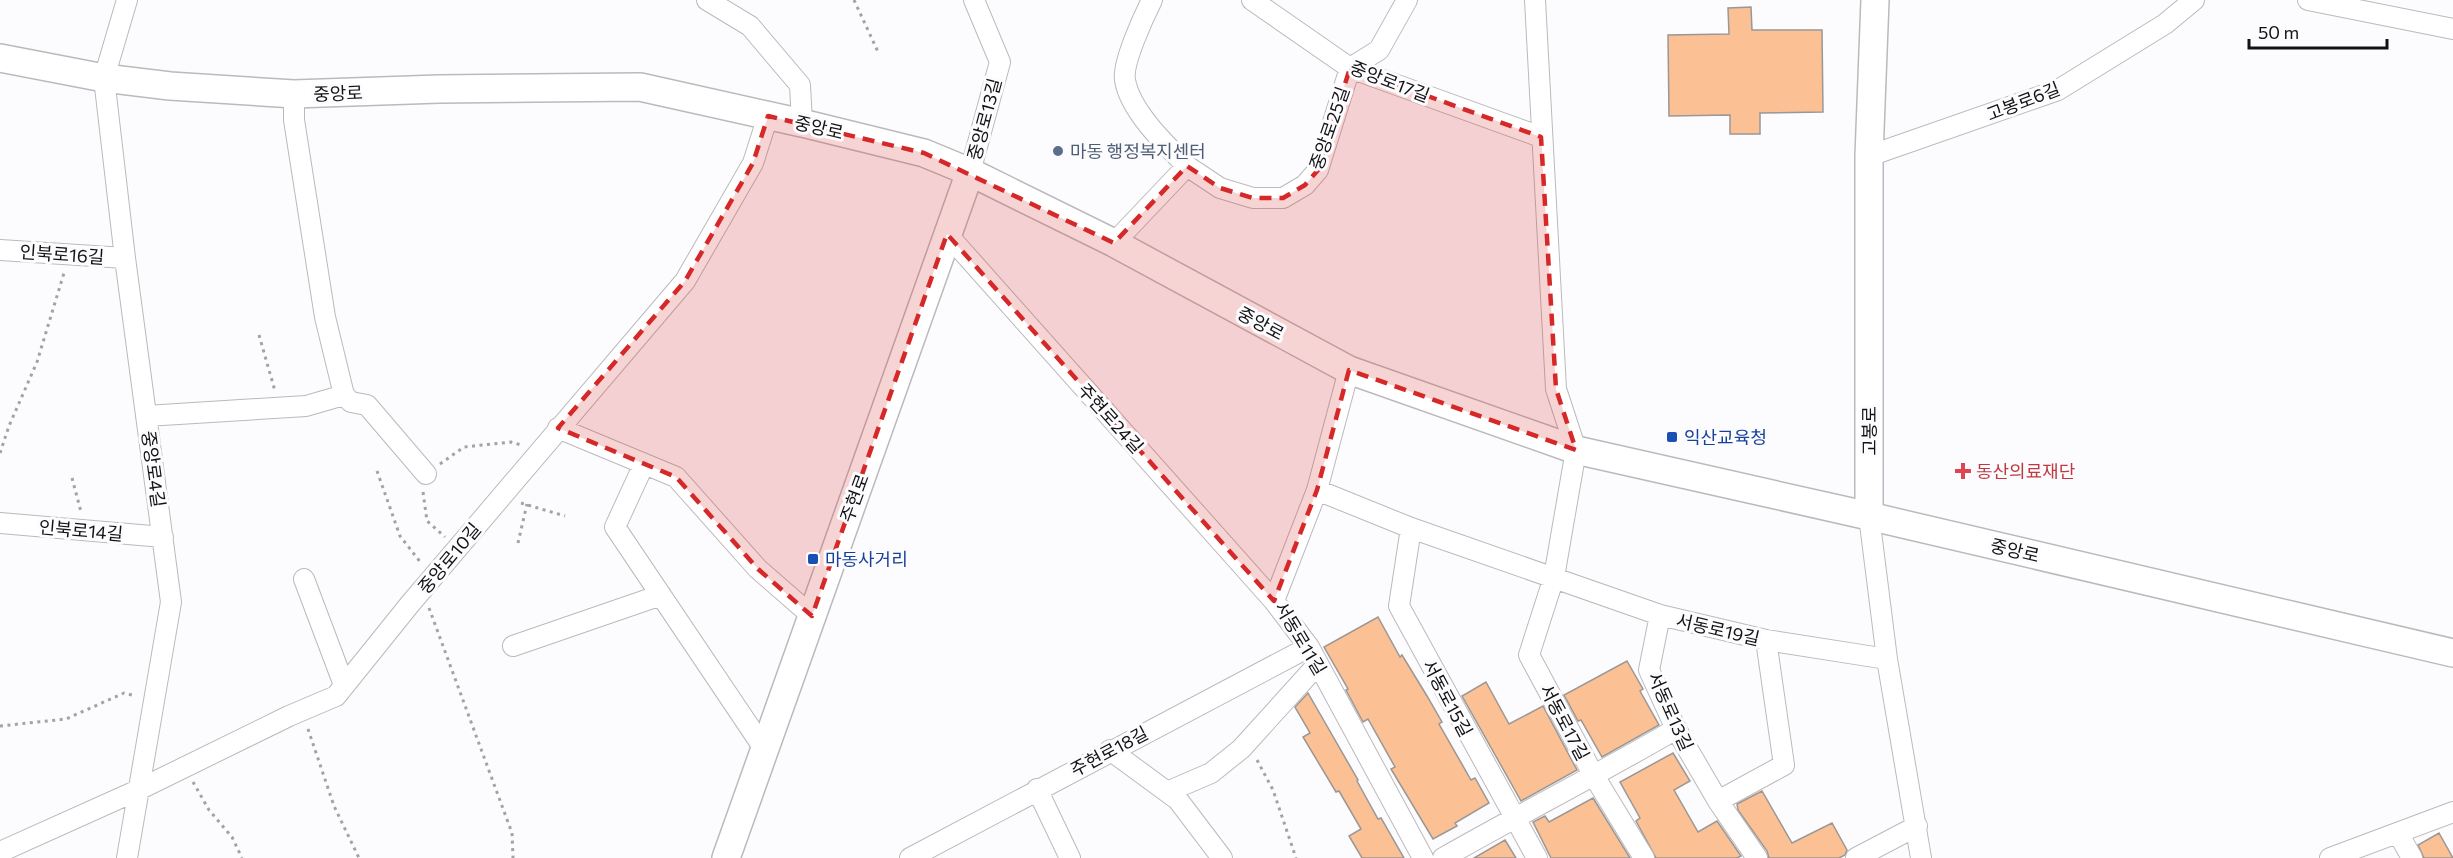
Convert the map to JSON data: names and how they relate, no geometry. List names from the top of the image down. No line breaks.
{"streets":{"street":["중앙로17길","중앙로","고봉로6길","중앙로13길","중앙로25길","인북로16길","주현로24길","고봉로","중앙로4길","주현로","인북로14길","중앙로10길","서동로19길","서동로11길","서동로15길","서동로13길","서동로17길","주현로18길"]},"crossings":[["중앙로17길","중앙로25길"],["중앙로","중앙로13길"],["중앙로","고봉로"],["중앙로","중앙로4길"],["중앙로","주현로"],["중앙로","중앙로10길"],["중앙로","서동로11길"],["고봉로6길","고봉로"],["중앙로13길","주현로"],["인북로16길","중앙로4길"],["주현로24길","주현로"],["주현로24길","서동로11길"],["고봉로","서동로19길"],["중앙로4길","인북로14길"],["중앙로4길","중앙로10길"],["서동로19길","서동로11길"],["서동로19길","서동로15길"],["서동로19길","서동로13길"],["서동로19길","서동로17길"],["서동로11길","주현로18길"]],"places":{"other":["마동 행정복지센터"],"transit":["익산교육청","마동사거리"],"health":["동산의료재단"]},"scale_bar":"50 m"}
